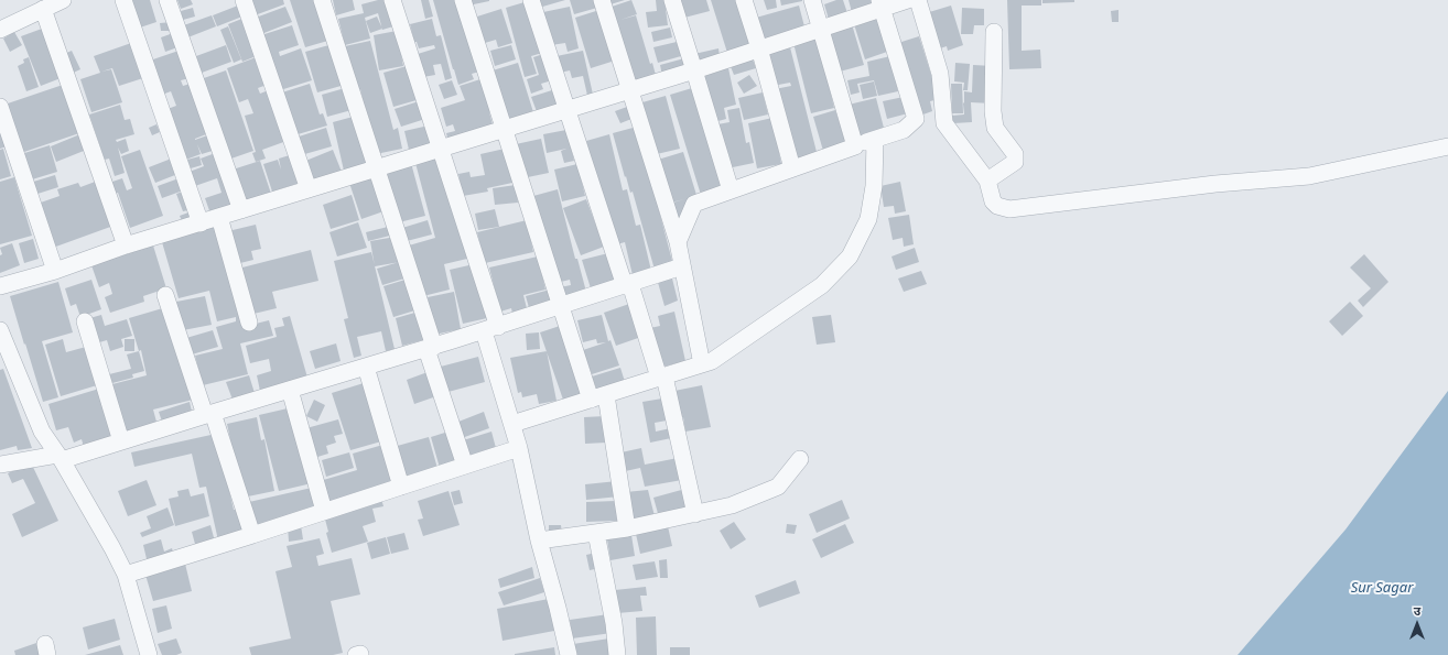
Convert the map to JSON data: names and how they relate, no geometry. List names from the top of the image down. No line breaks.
{"water":["Sur Sagar"],"north":"top"}
